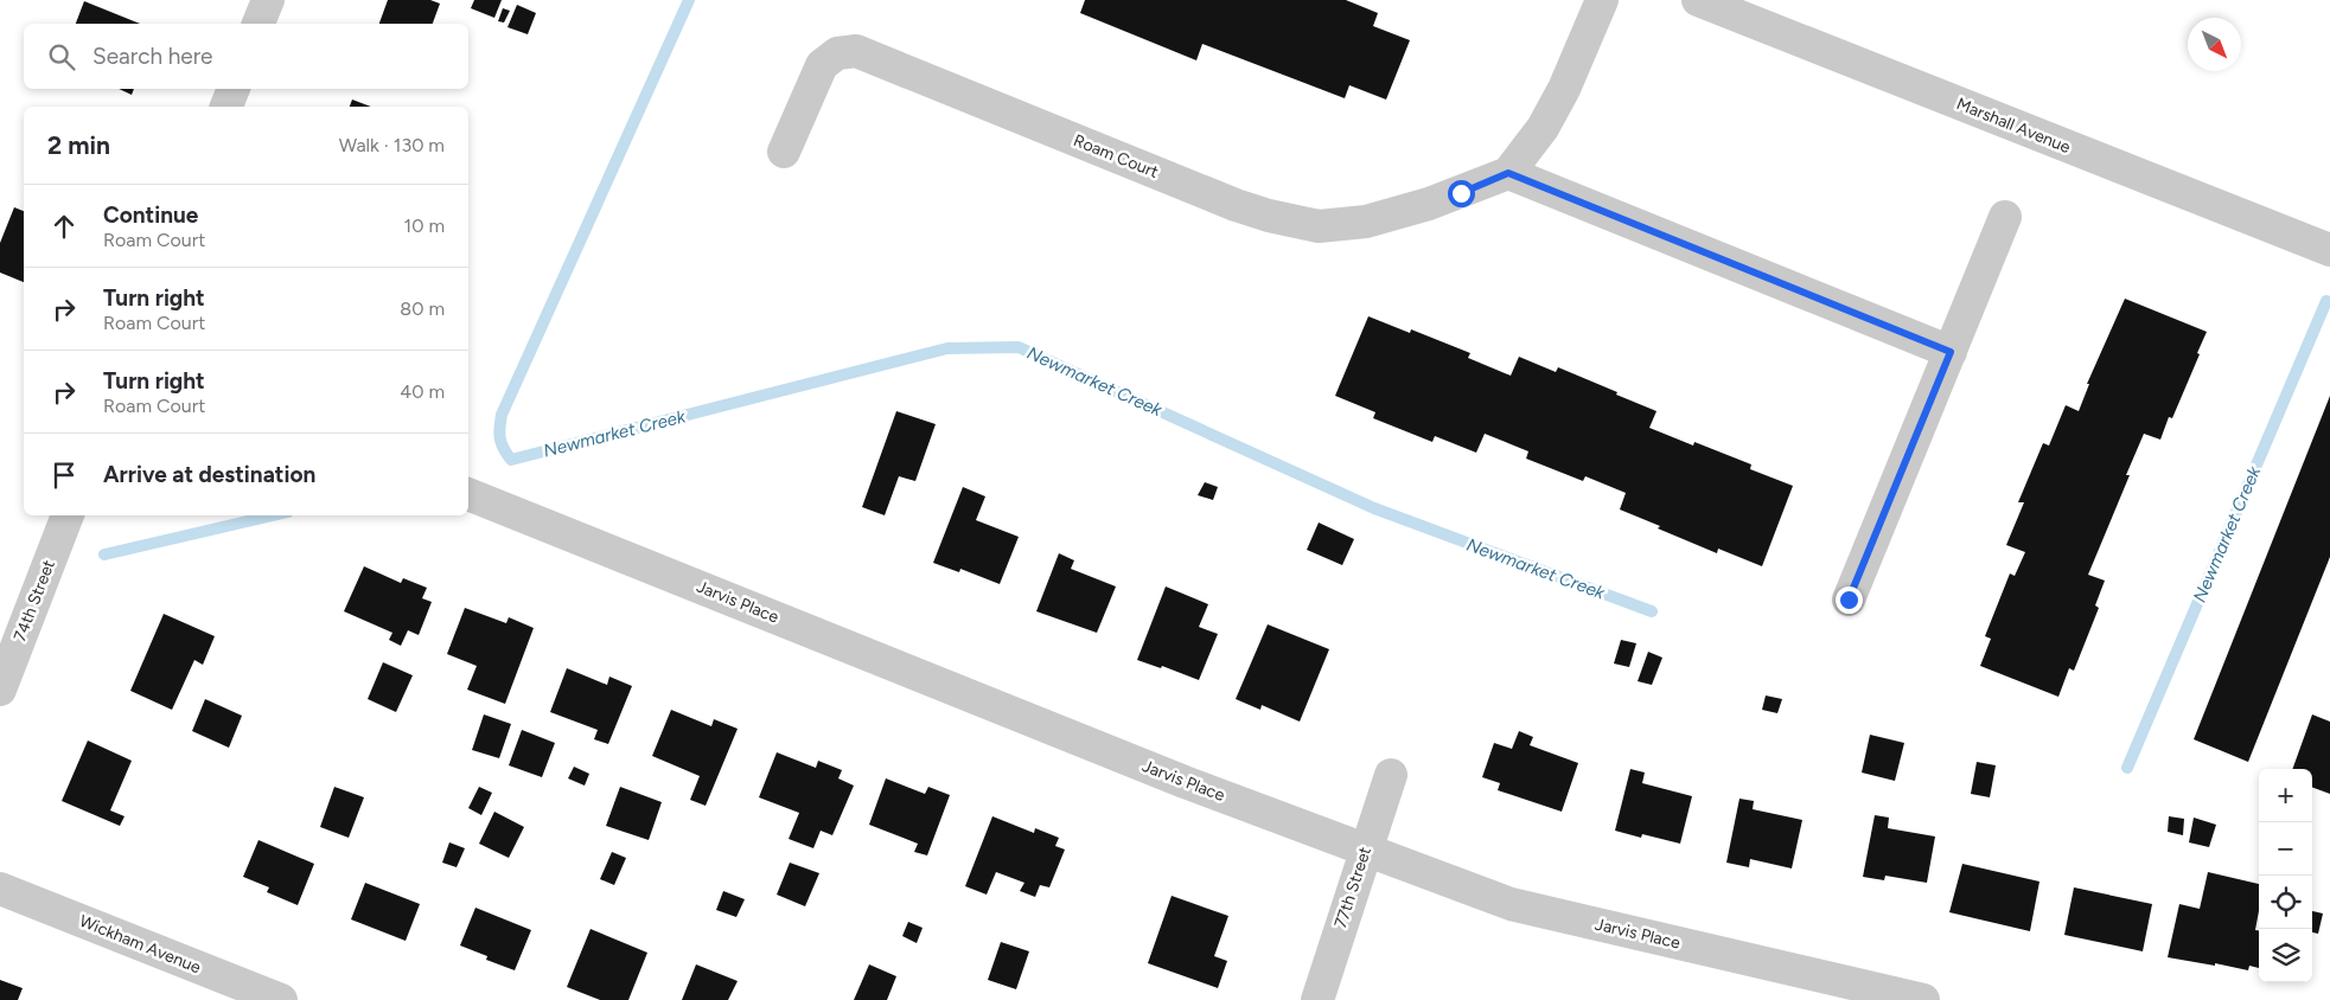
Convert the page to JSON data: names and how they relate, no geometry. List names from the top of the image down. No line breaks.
{"streets":{"street":["Marshall Avenue","Roam Court","74th Street","Jarvis Place","77th Street","Wickham Avenue"]},"crossings":[["Jarvis Place","77th Street"]],"water":["Newmarket Creek"],"north":"bottom right","page":{"search":"Search here","heading":["2 min","Walk · 130 m"],"list":[["Continue","Roam Court","10 m"],["Turn right","Roam Court","80 m"],["Turn right","Roam Court","40 m"],"Arrive at destination"],"map_buttons":["+","−"]}}
